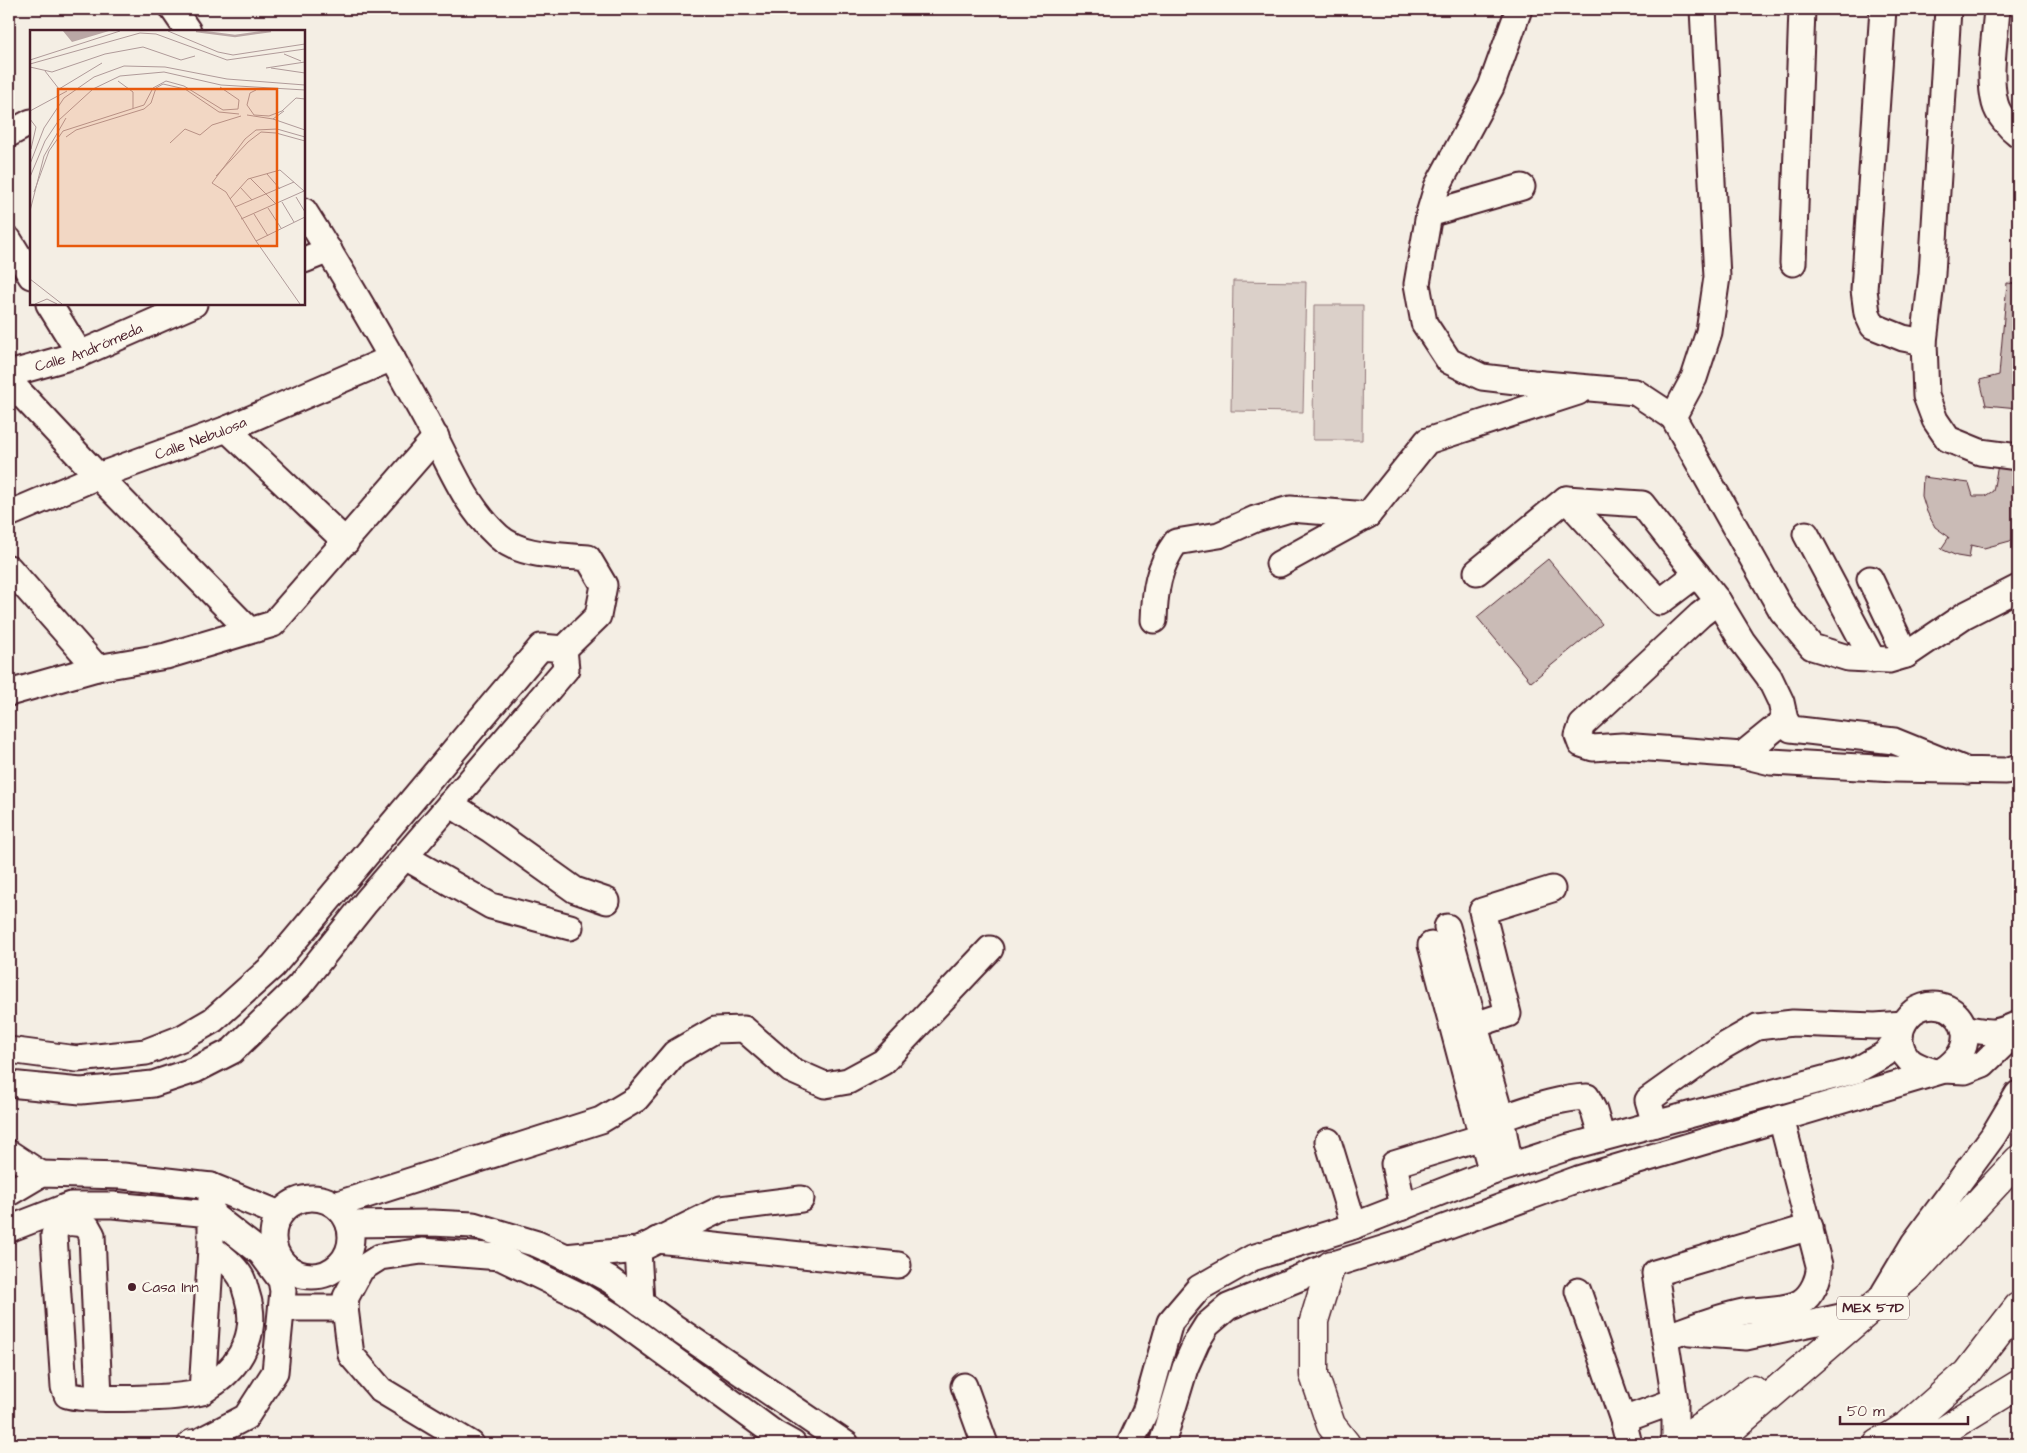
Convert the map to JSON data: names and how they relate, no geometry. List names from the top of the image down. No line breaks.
{"streets":{"highway":["MEX 57D"],"street":["Calle Andrómeda","Calle Nebulosa"]},"places":["Casa Inn"],"scale_bar":"50 m"}
